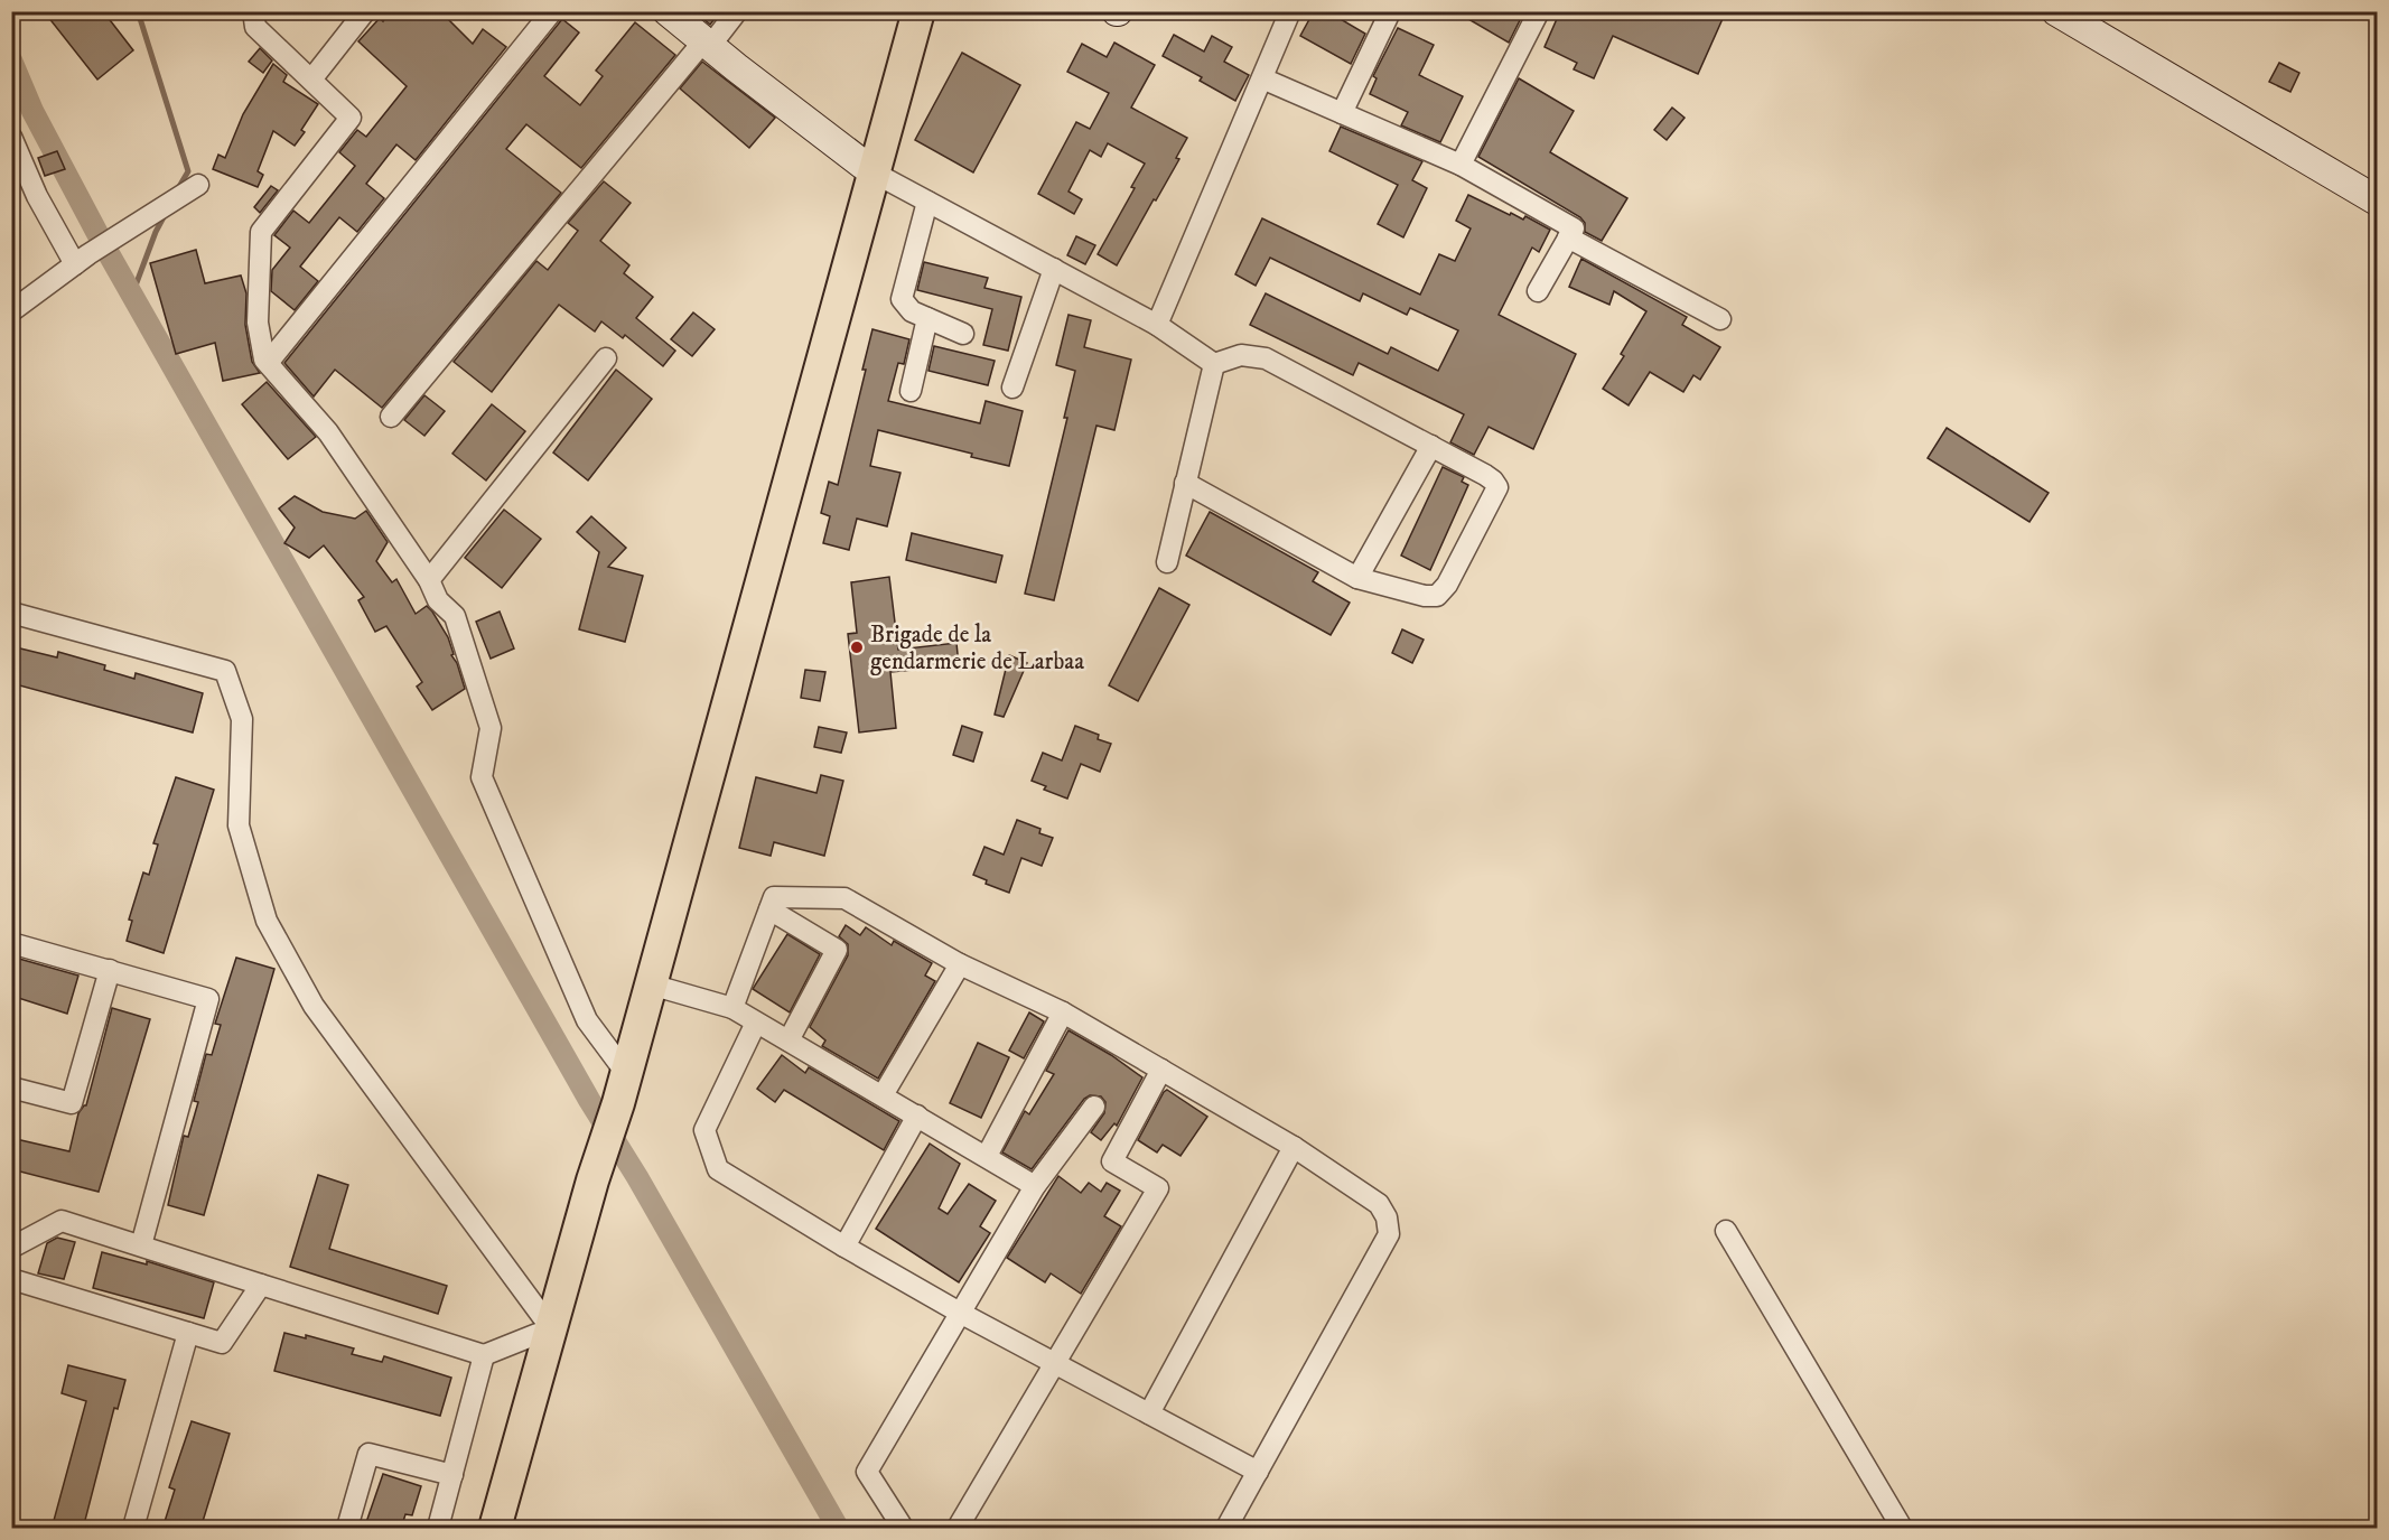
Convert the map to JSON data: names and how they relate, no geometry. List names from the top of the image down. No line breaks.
{"places":["Brigade de la gendarmerie de Larbaa"]}
